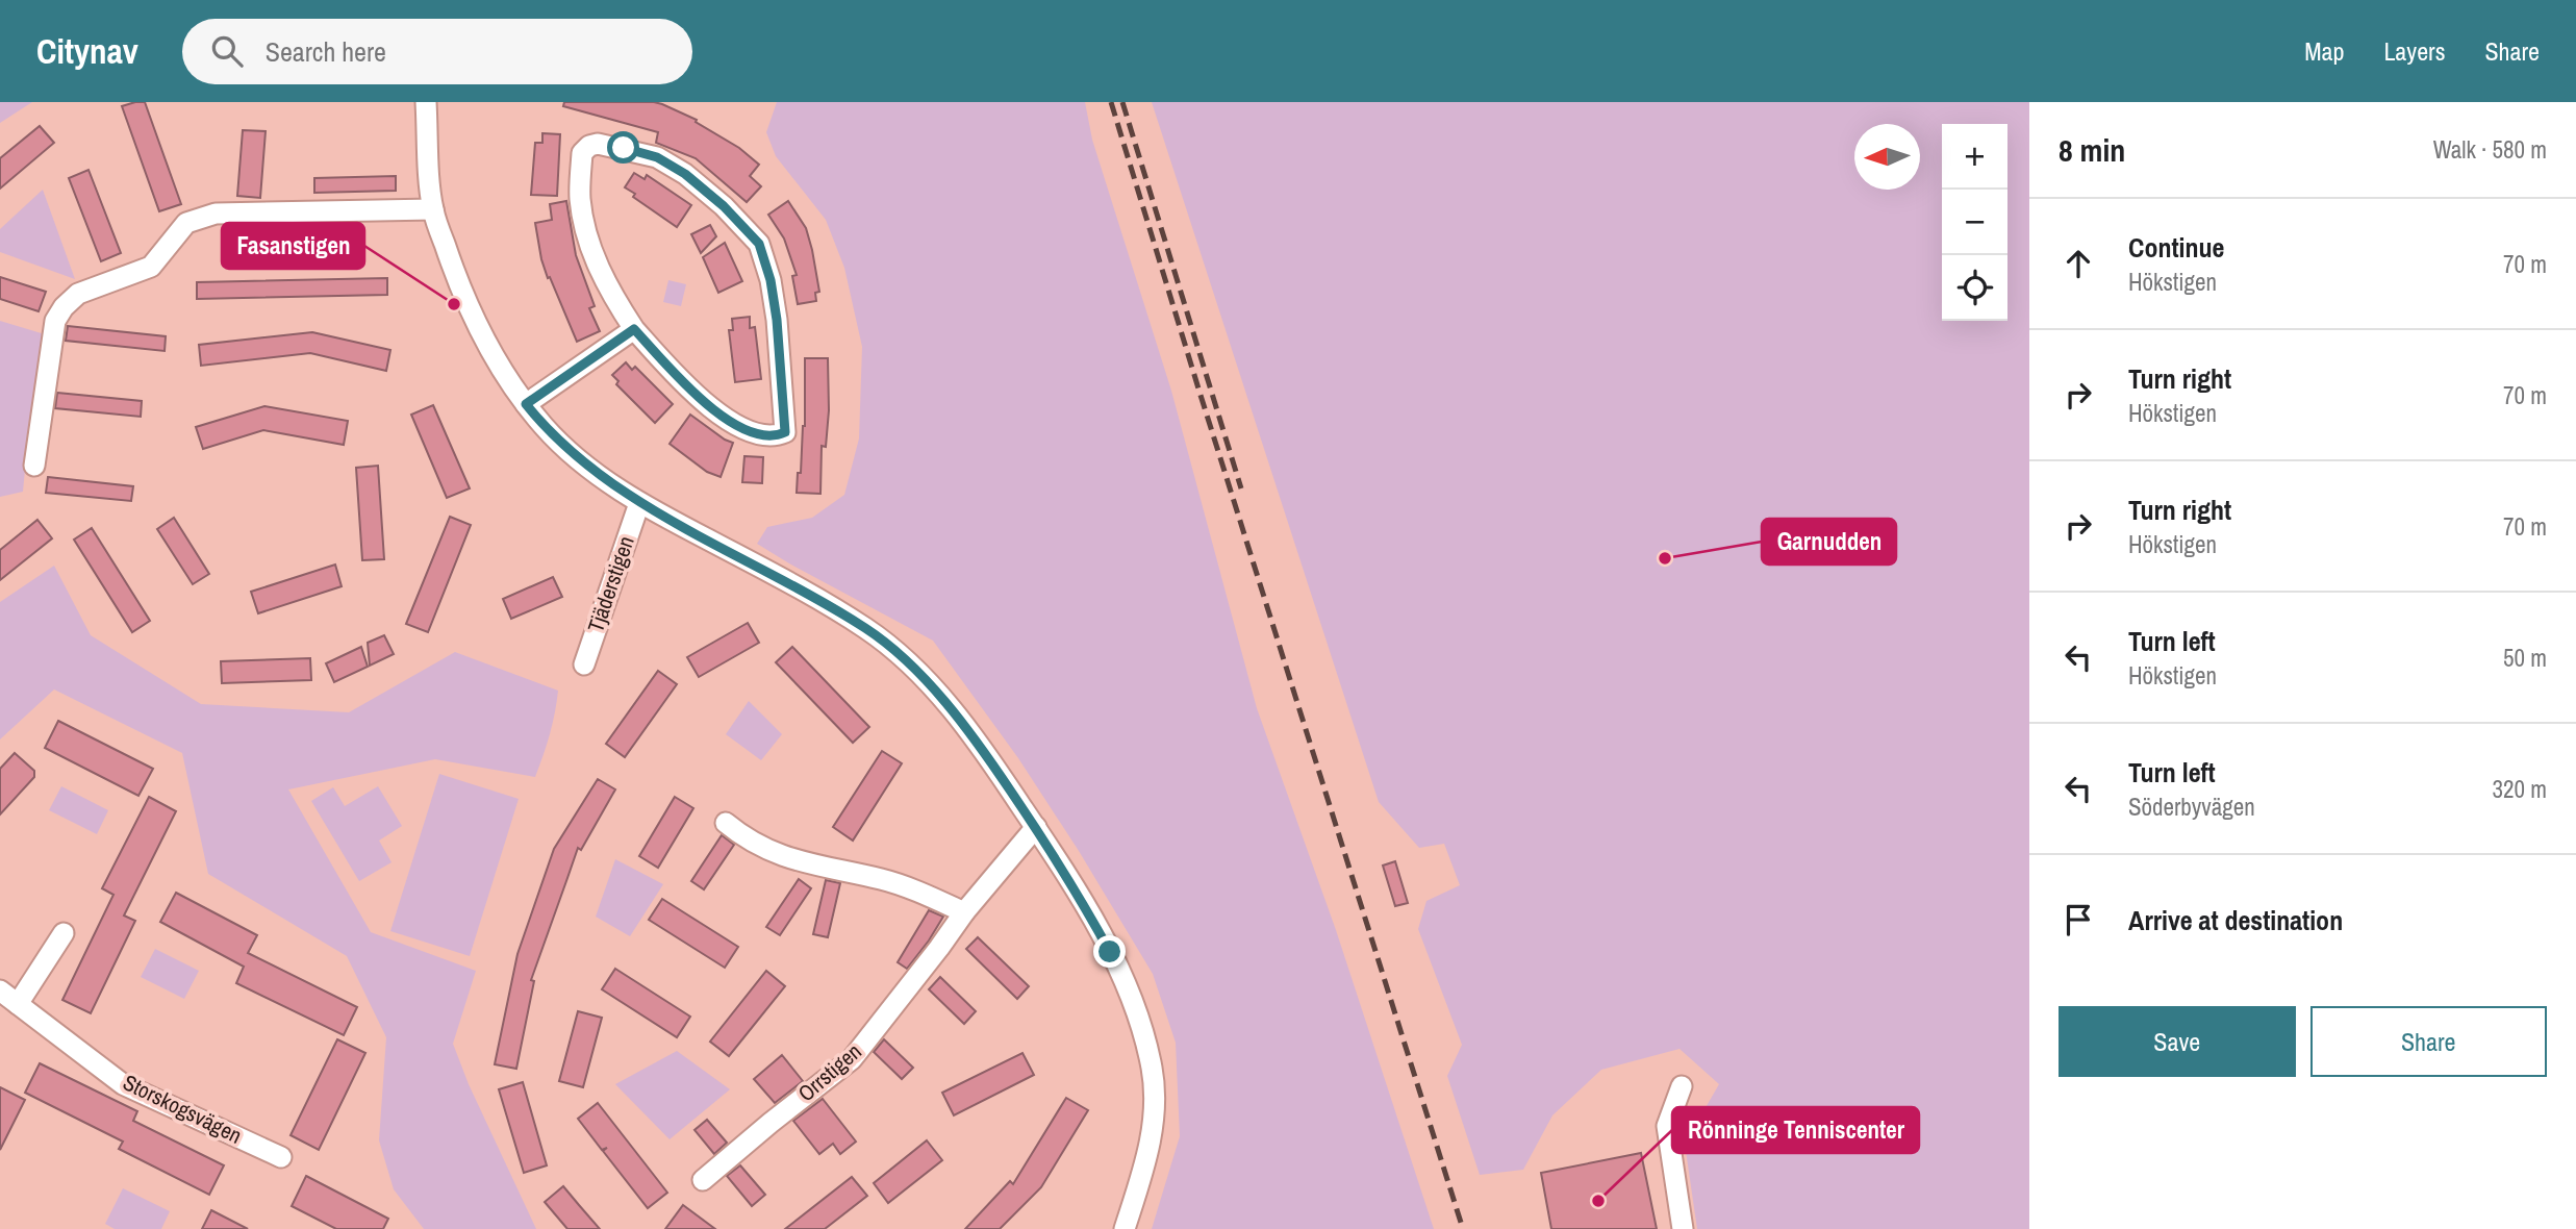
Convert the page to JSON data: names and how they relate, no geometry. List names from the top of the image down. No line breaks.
{"streets":{"street":["Tjäderstigen","Orrstigen","Storskogsvägen"]},"places":["Fasanstigen","Garnudden","Rönninge Tenniscenter"],"north":"left","page":{"header":"Citynav","search":"Search here","nav":["Map","Layers","Share"],"heading":["8 min","Walk · 580 m"],"map_buttons":["+","−"],"list":[["Continue","Hökstigen","70 m"],["Turn right","Hökstigen","70 m"],["Turn right","Hökstigen","70 m"],["Turn left","Hökstigen","50 m"],["Turn left","Söderbyvägen","320 m"],"Arrive at destination"],"buttons":["Save","Share"]}}
